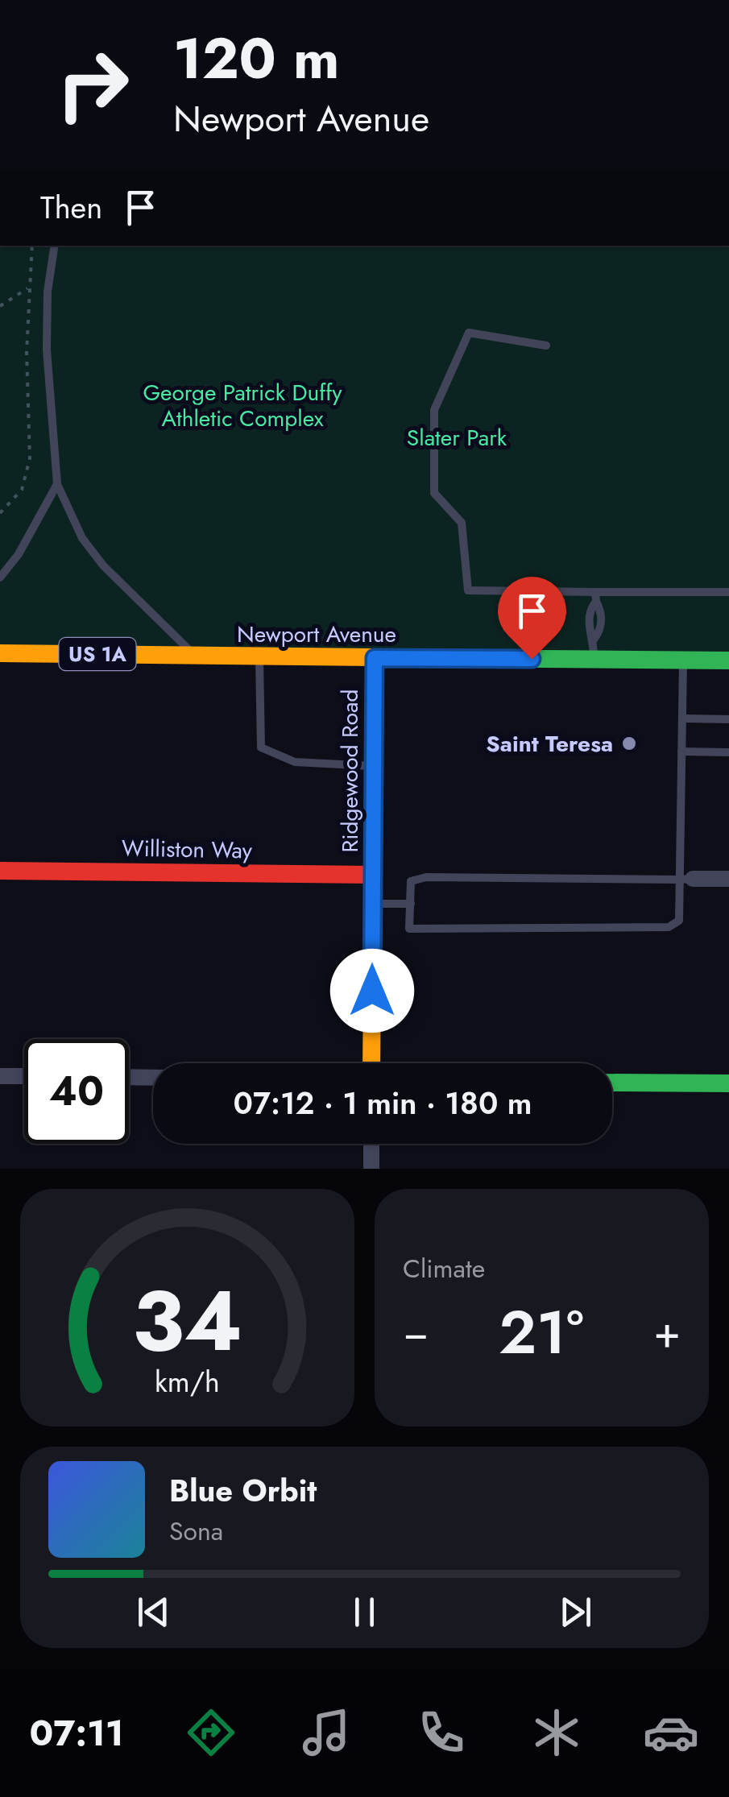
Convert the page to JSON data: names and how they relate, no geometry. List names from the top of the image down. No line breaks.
{"streets":{"street":["Newport Avenue","US 1A","Ridgewood Road","Williston Way"]},"crossings":[["Newport Avenue","Ridgewood Road"],["Ridgewood Road","Williston Way"]],"parks":["George Patrick Duffy Athletic Complex","Slater Park"],"places":["Saint Teresa"],"page":{"turn":["120 m","Newport Avenue"],"then":"Then","limit":"40","trip":"07:12 · 1 min · 180 m","tile":"Climate","heat":["−","21°","+"],"song":["Blue Orbit","Sona"],"tabs":"07:11","gauge":["34","km/h"]}}
